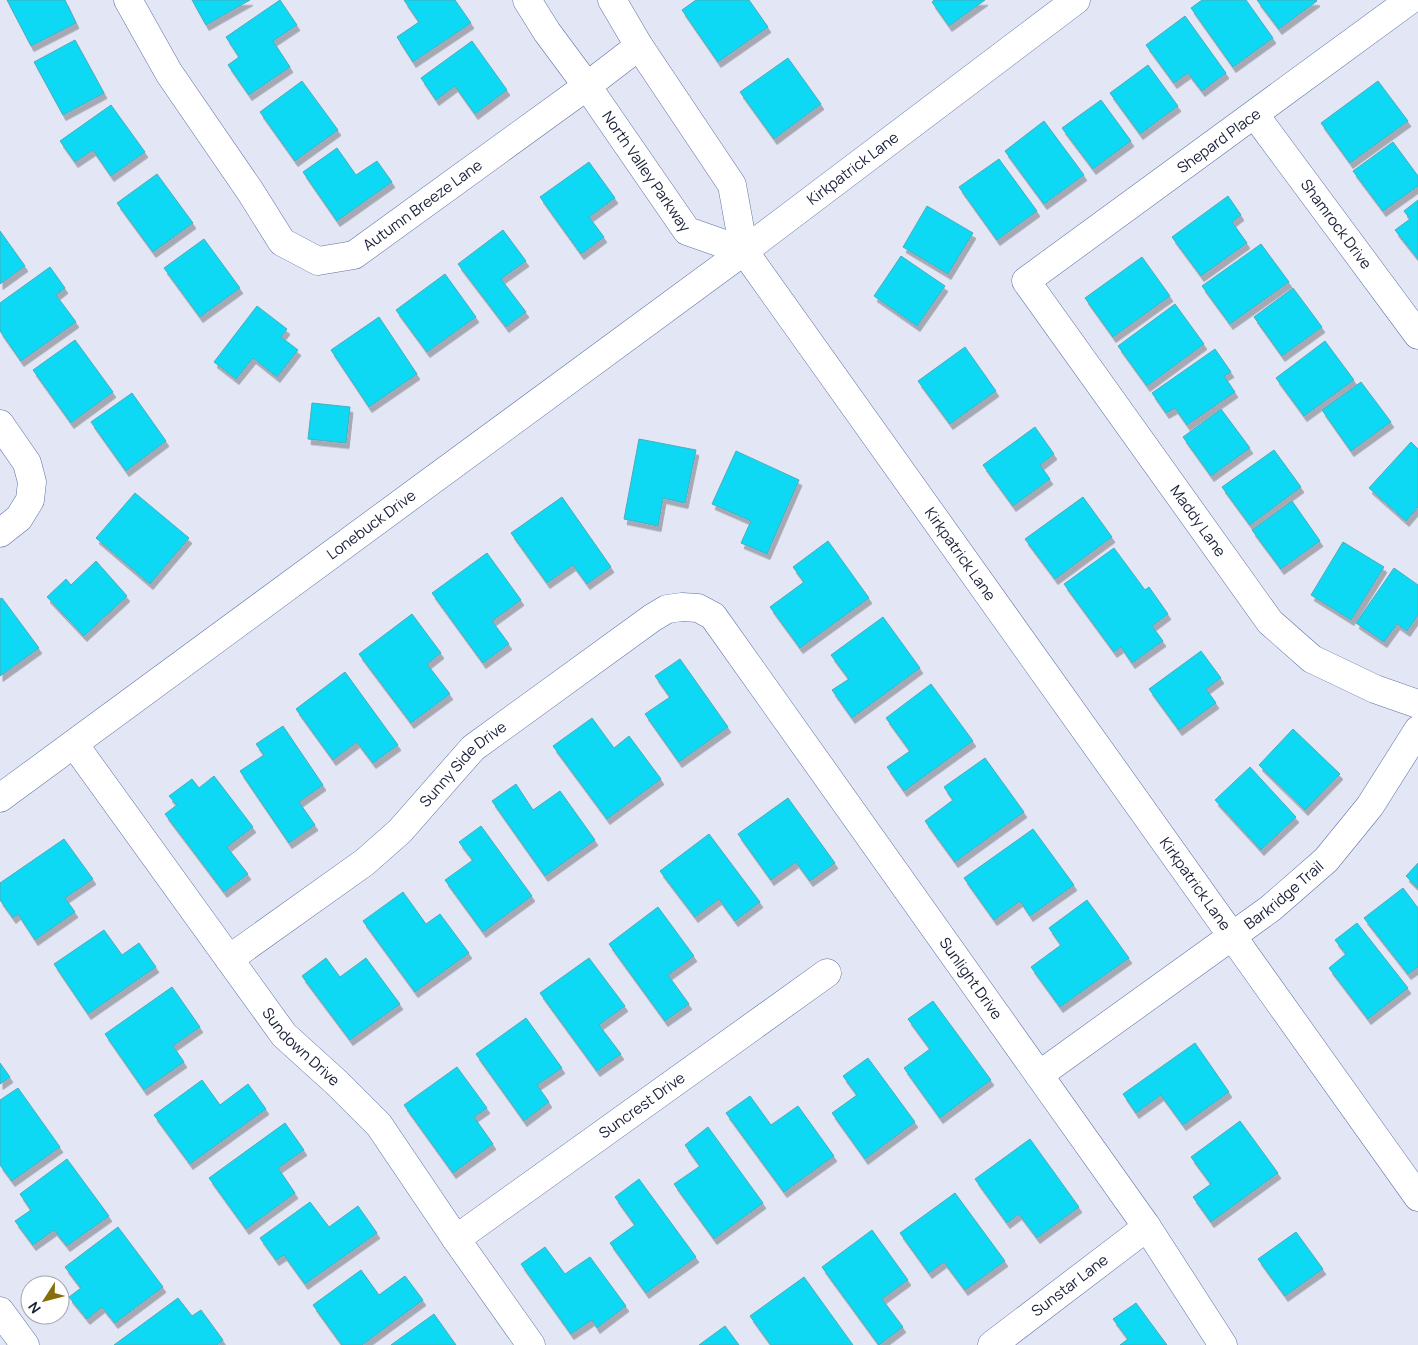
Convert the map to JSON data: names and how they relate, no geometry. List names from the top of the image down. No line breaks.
{"streets":{"street":["Shepard Place","Kirkpatrick Lane","North Valley Parkway","Autumn Breeze Lane","Shamrock Drive","Maddy Lane","Lonebuck Drive","Sunny Side Drive","Barkridge Trail","Sunlight Drive","Sundown Drive","Suncrest Drive","Sunstar Lane"]},"crossings":[["Shepard Place","Shamrock Drive"],["Shepard Place","Maddy Lane"],["Kirkpatrick Lane","North Valley Parkway"],["Kirkpatrick Lane","Lonebuck Drive"],["Kirkpatrick Lane","Barkridge Trail"],["North Valley Parkway","Autumn Breeze Lane"],["North Valley Parkway","Lonebuck Drive"],["Lonebuck Drive","Sundown Drive"],["Sunny Side Drive","Sunlight Drive"],["Sunny Side Drive","Sundown Drive"],["Barkridge Trail","Sunlight Drive"],["Sunlight Drive","Sunstar Lane"],["Sundown Drive","Suncrest Drive"]],"north":"bottom left"}
